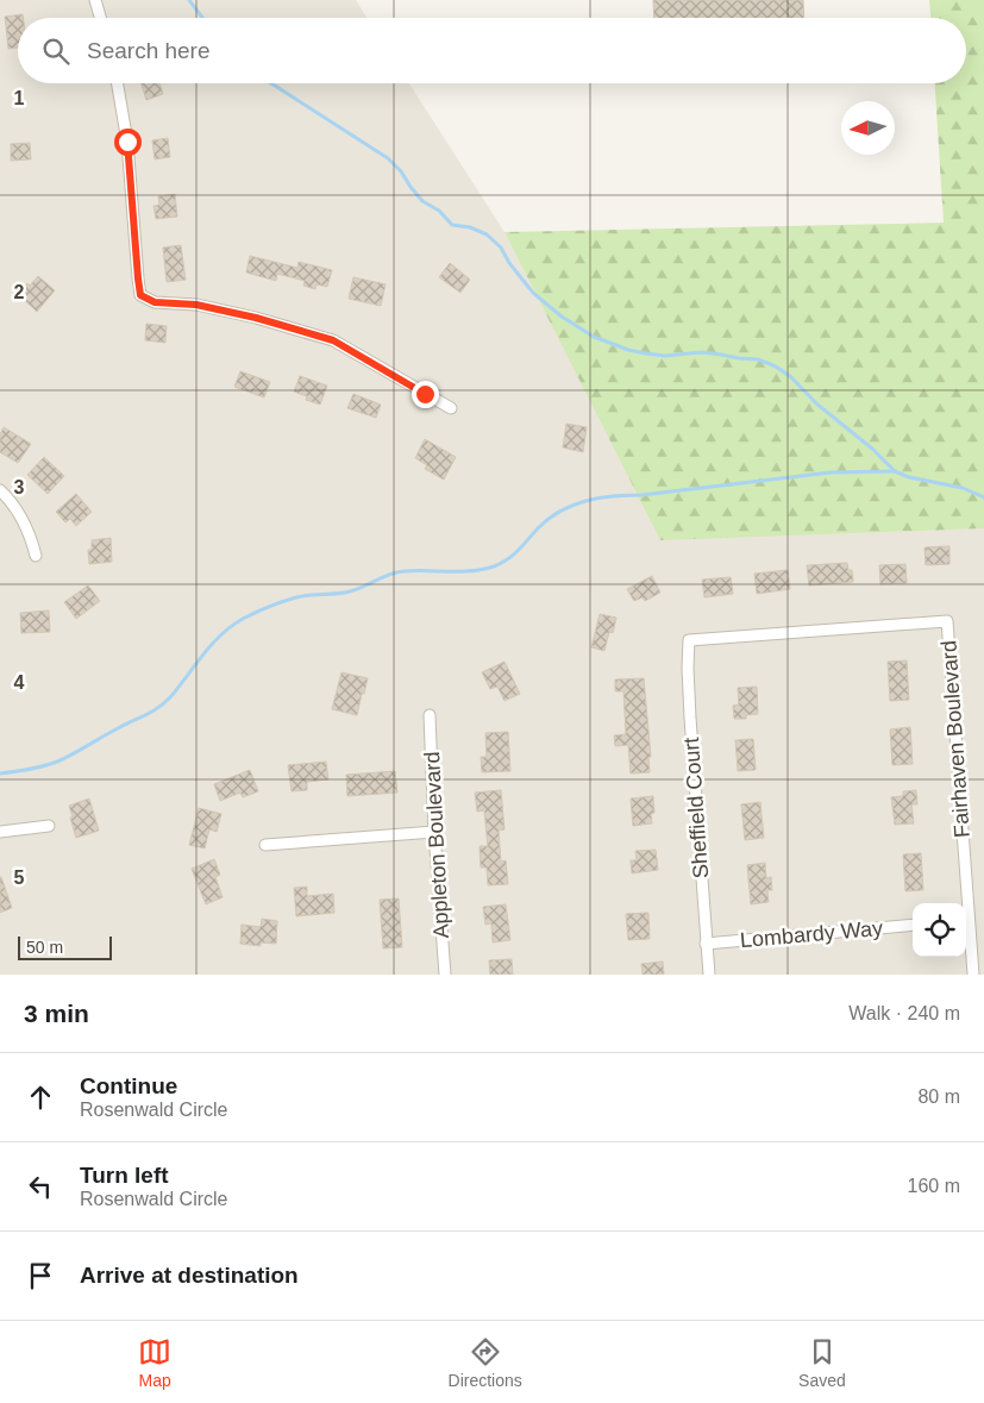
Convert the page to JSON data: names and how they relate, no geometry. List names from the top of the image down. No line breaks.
{"streets":{"street":["Fairhaven Boulevard","Sheffield Court","Appleton Boulevard","Lombardy Way"]},"crossings":[["Fairhaven Boulevard","Sheffield Court"],["Sheffield Court","Lombardy Way"]],"scale_bar":"50 m","north":"left","page":{"search":"Search here","scale":"50 m","heading":["3 min","Walk · 240 m"],"list":[["Continue","Rosenwald Circle","80 m"],["Turn left","Rosenwald Circle","160 m"],"Arrive at destination"],"nav":["Map","Directions","Saved"]},"grid":{"rows":["1","2","3","4","5"]}}
